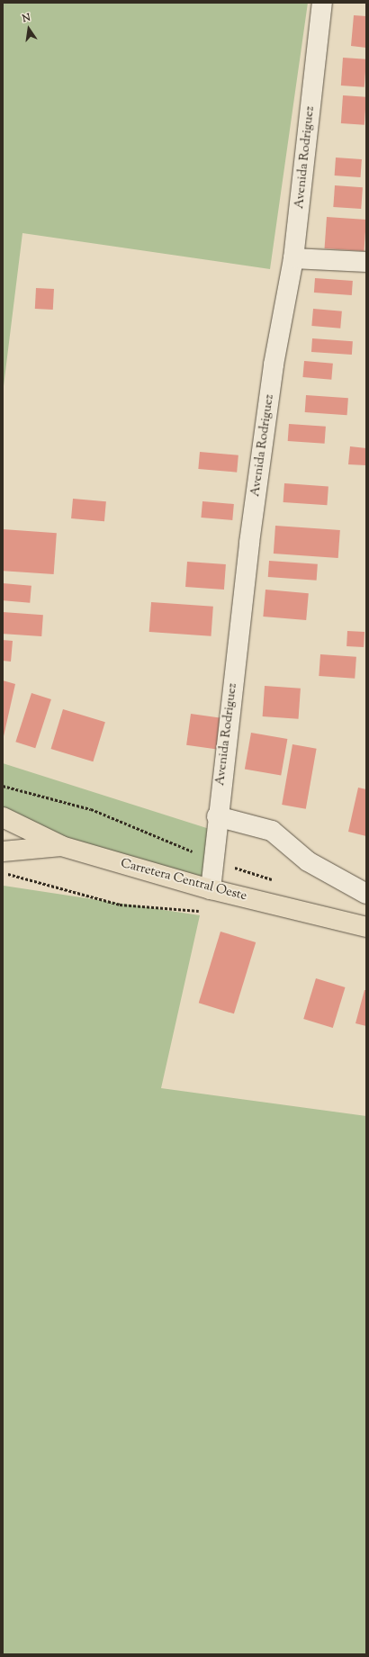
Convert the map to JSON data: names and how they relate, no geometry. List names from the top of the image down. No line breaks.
{"streets":{"main road":["Carretera Central Oeste"],"street":["Avenida Rodriguez"]},"crossings":[["Avenida Rodriguez","Carretera Central Oeste"]],"north":"top"}
